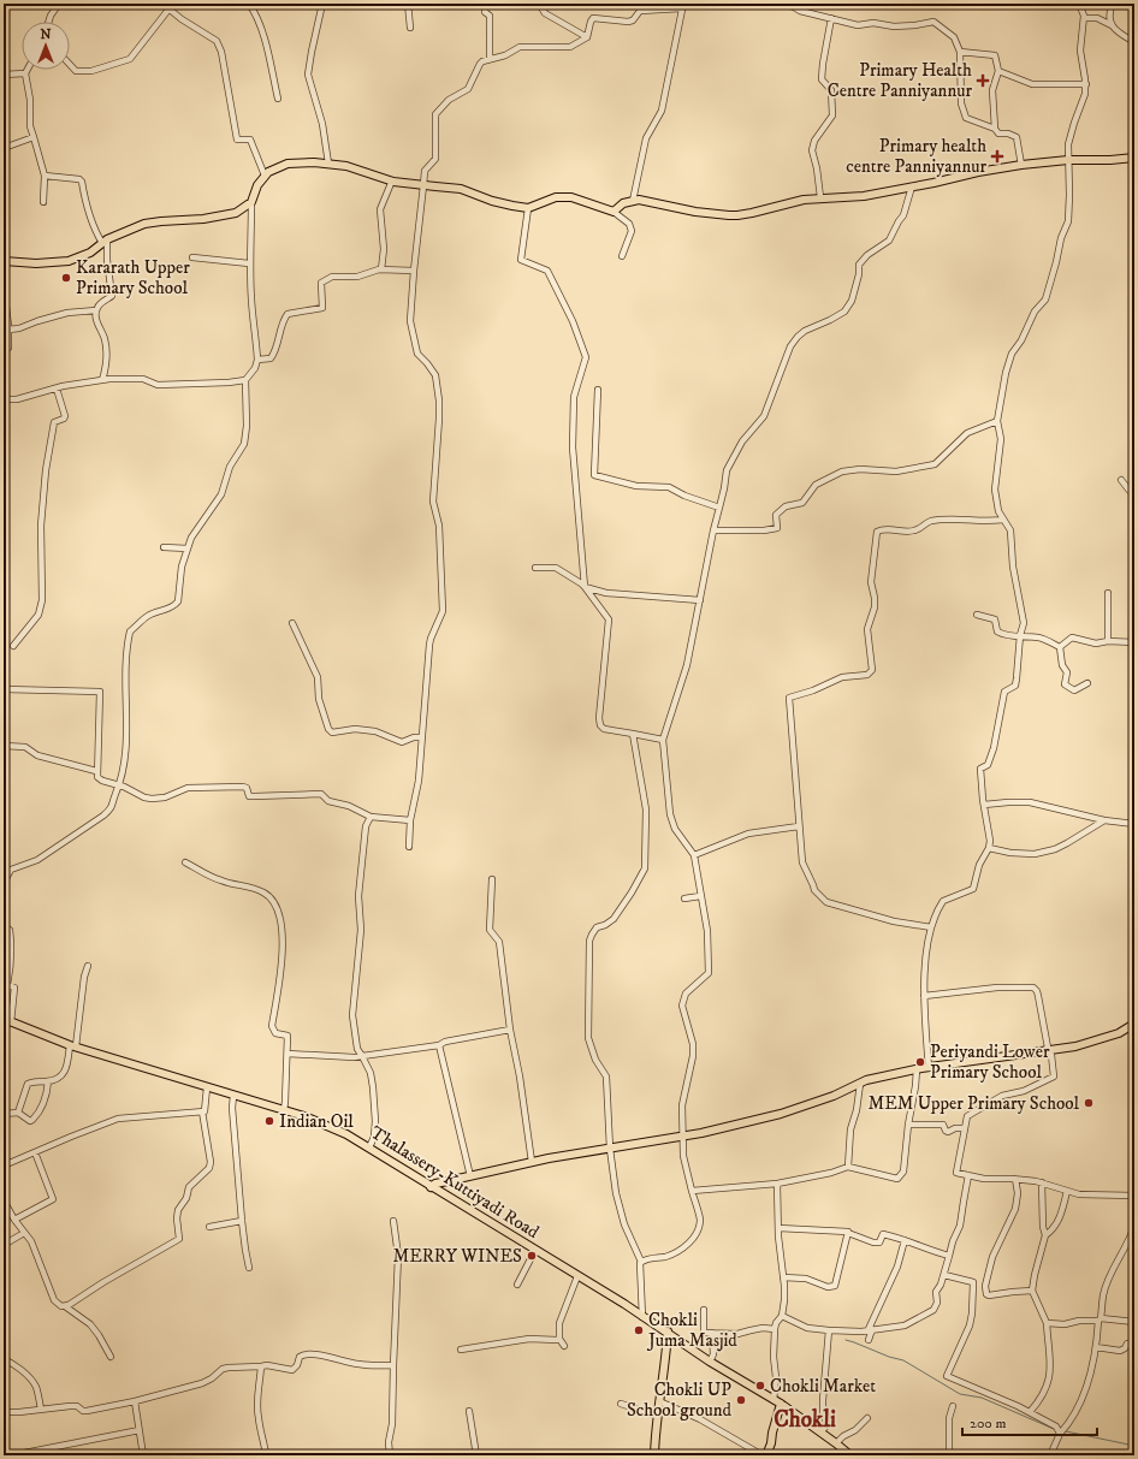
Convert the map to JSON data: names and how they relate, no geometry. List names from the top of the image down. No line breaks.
{"streets":{"main road":["Thalassery-Kuttiyadi Road"]},"districts":["Chokli"],"places":{"health":["Primary Health Centre Panniyannur","Primary health centre Panniyannur"],"other":["Kararath Upper Primary School","Periyandi Lower Primary School","MEM Upper Primary School","Indian Oil","MERRY WINES","Chokli Juma Masjid","Chokli Market","Chokli UP School ground"]},"scale_bar":"200 m","north":"top"}
